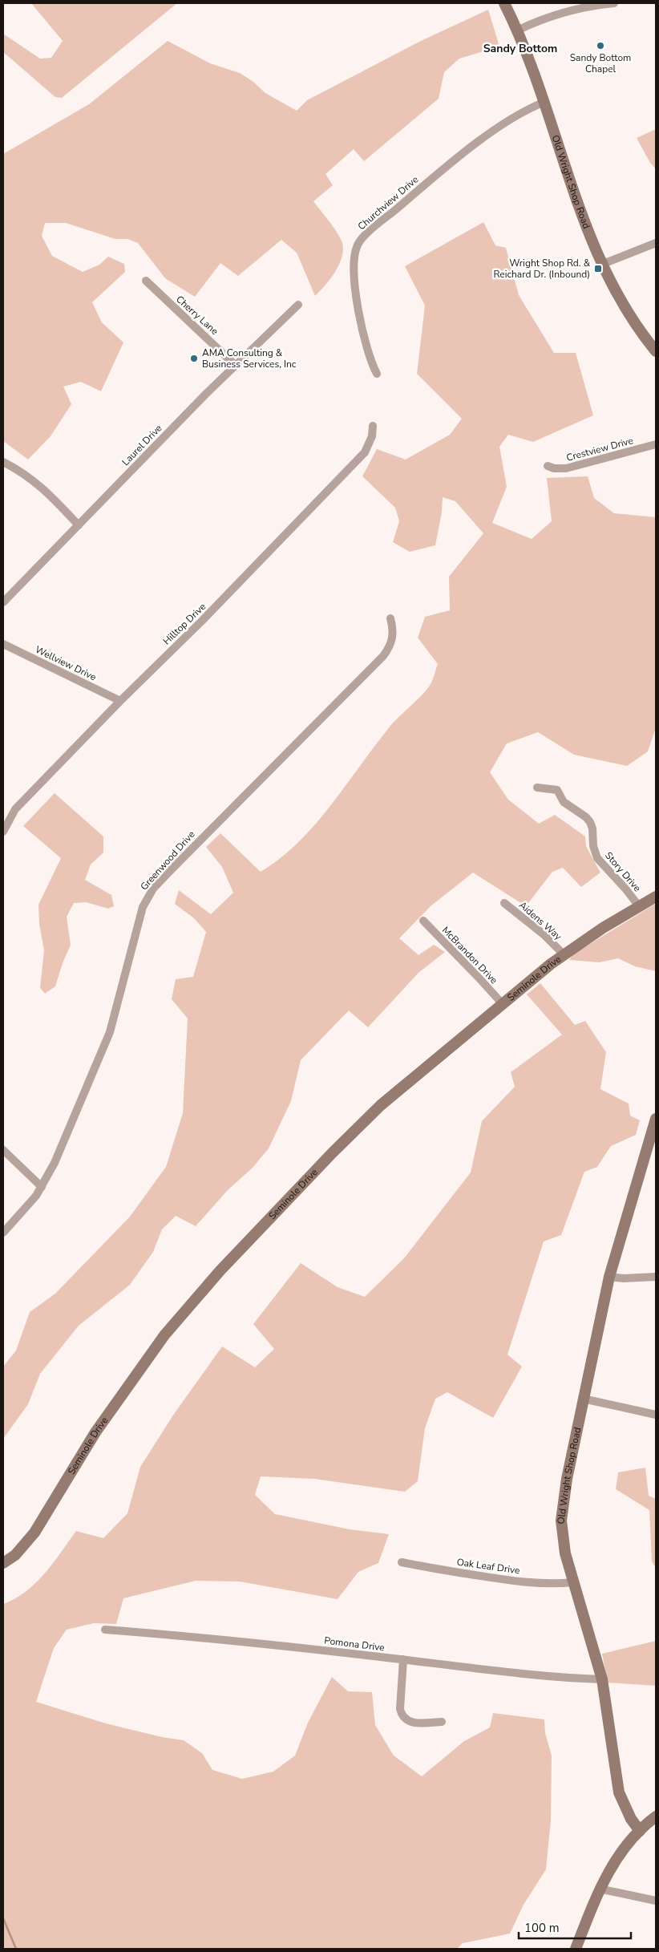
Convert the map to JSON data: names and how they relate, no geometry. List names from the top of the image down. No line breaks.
{"streets":{"street":["Old Wright Shop Road","Churchview Drive","Cherry Lane","Laurel Drive","Crestview Drive","Hilltop Drive","Wellview Drive","Greenwood Drive","Story Drive","Aidens Way","McBrandon Drive","Seminole Drive","Oak Leaf Drive","Pomona Drive"]},"crossings":[["Old Wright Shop Road","Churchview Drive"],["Old Wright Shop Road","Oak Leaf Drive"],["Old Wright Shop Road","Pomona Drive"],["Cherry Lane","Laurel Drive"],["Hilltop Drive","Wellview Drive"],["Story Drive","Seminole Drive"],["Aidens Way","Seminole Drive"],["McBrandon Drive","Seminole Drive"]],"districts":["Sandy Bottom"],"places":{"other":["Sandy Bottom Chapel","AMA Consulting & Business Services, Inc"],"transit":["Wright Shop Rd. & Reichard Dr. (Inbound)"]},"scale_bar":"100 m"}
